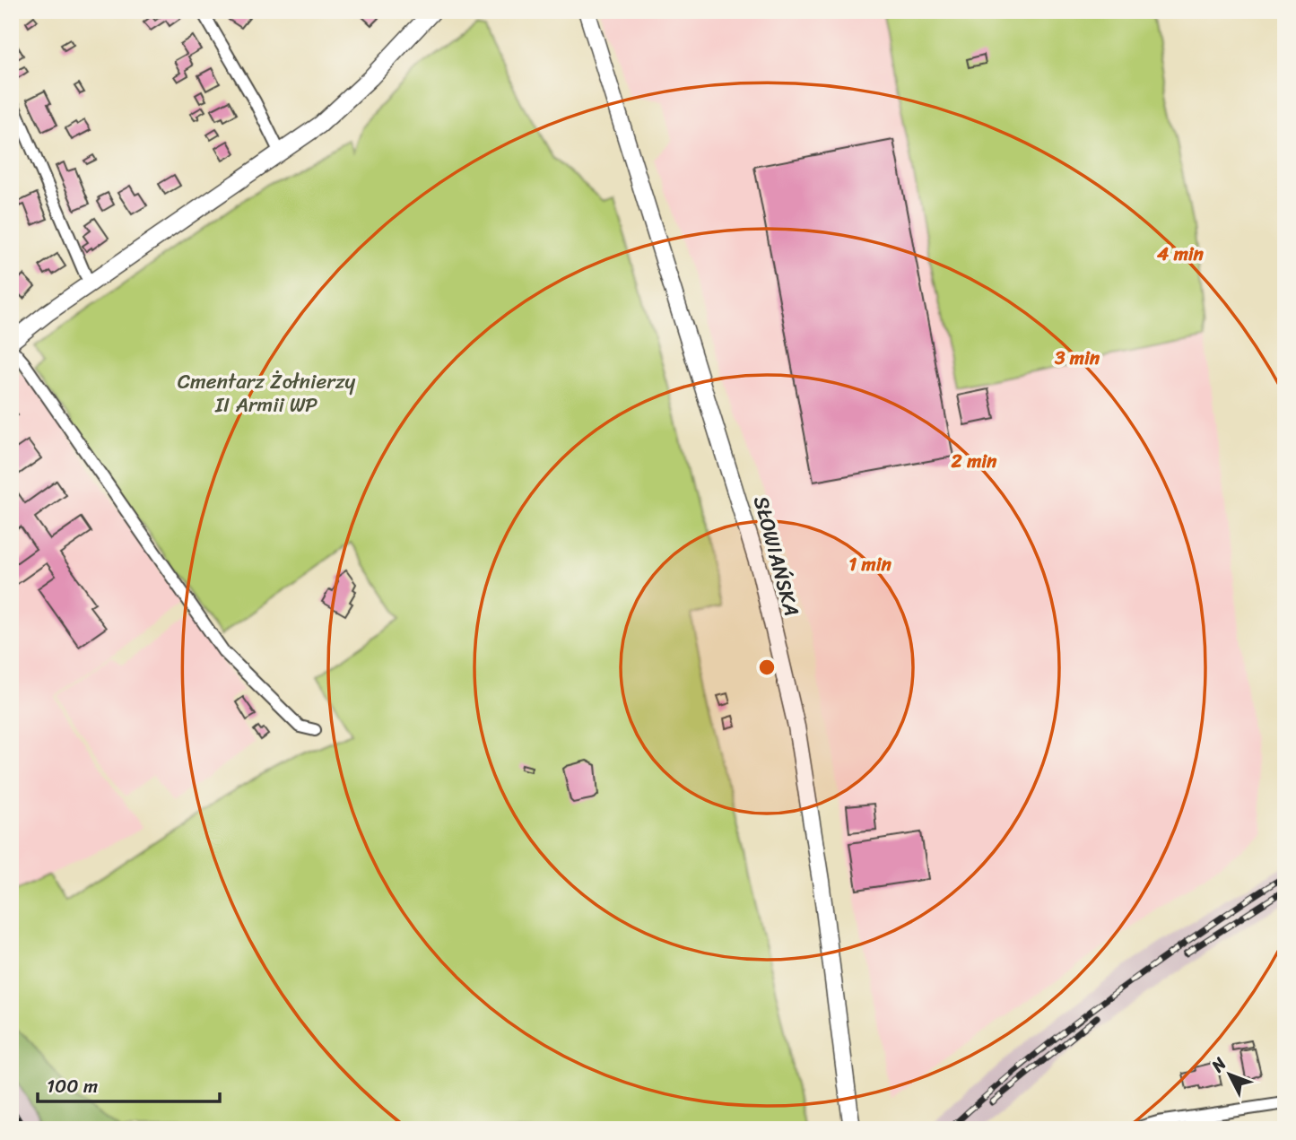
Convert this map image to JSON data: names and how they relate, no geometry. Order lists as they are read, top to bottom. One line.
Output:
{"streets":{"street":["SŁOWIAŃSKA"]},"parks":["Cmentarz Żołnierzy II Armii WP"],"scale_bar":"100 m","north":"top left","rings":["4 min","3 min","2 min","1 min"]}
